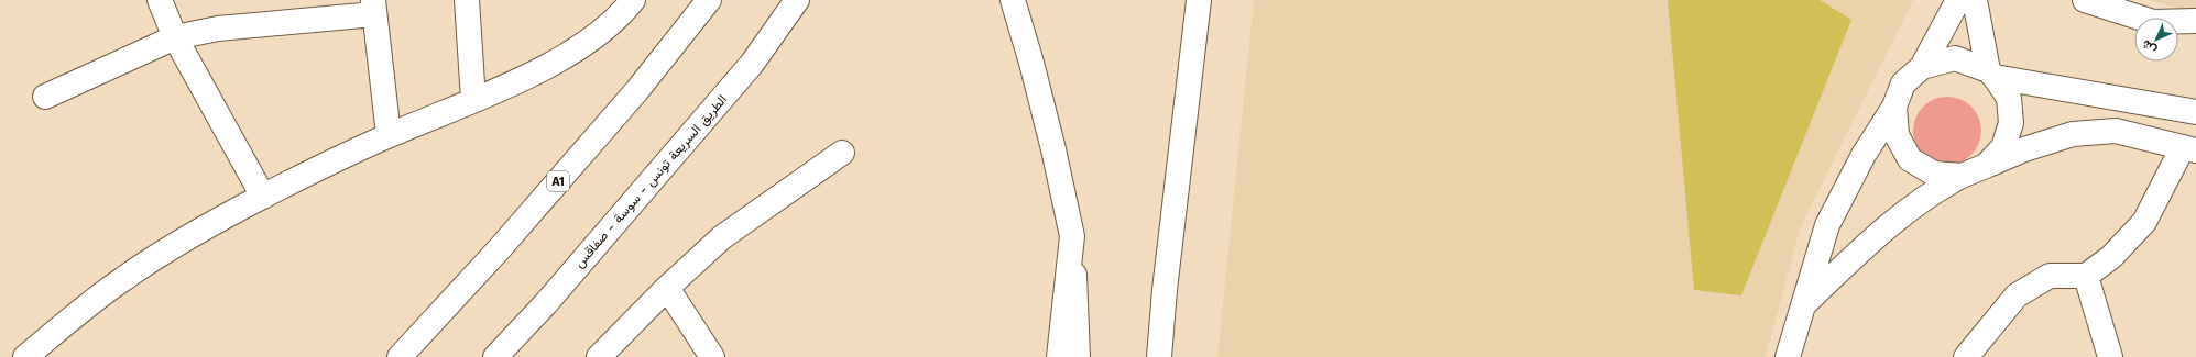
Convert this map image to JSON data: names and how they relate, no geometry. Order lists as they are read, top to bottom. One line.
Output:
{"streets":{"main road":["A1","الطريق السريعة تونس - سوسة - صفاقس"]},"north":"bottom left"}
